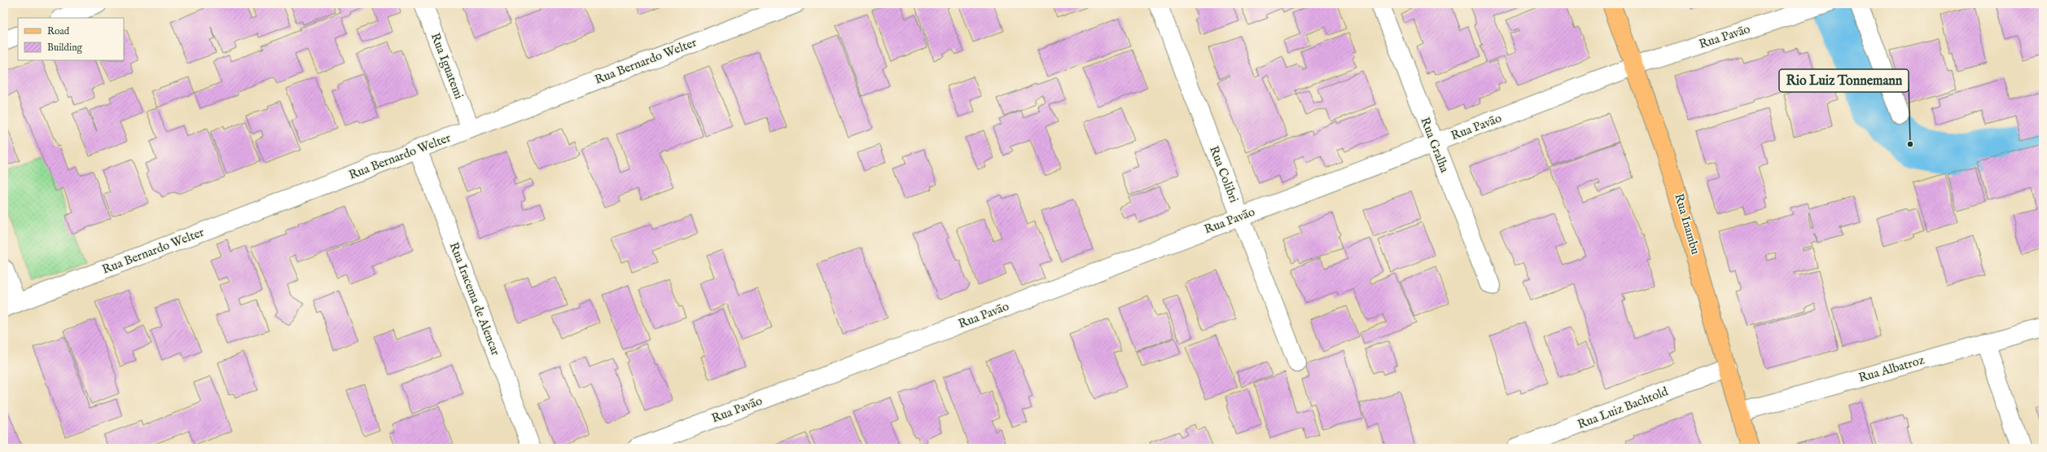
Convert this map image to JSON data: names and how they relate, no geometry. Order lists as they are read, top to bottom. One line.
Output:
{"streets":{"main road":["Rua Inambu"],"street":["Rua Pavão","Rua Bernardo Welter","Rua Iguatemi","Rua Gralha","Rua Colibri","Rua Iracema de Alencar","Rua Albatroz","Rua Luiz Bachtold"]},"crossings":[["Rua Pavão","Rua Gralha"],["Rua Pavão","Rua Colibri"],["Rua Pavão","Rua Inambu"],["Rua Bernardo Welter","Rua Iguatemi"],["Rua Bernardo Welter","Rua Iracema de Alencar"],["Rua Inambu","Rua Albatroz"],["Rua Inambu","Rua Luiz Bachtold"]],"places":["Rio Luiz Tonnemann"],"legend":["Road","Building"]}
